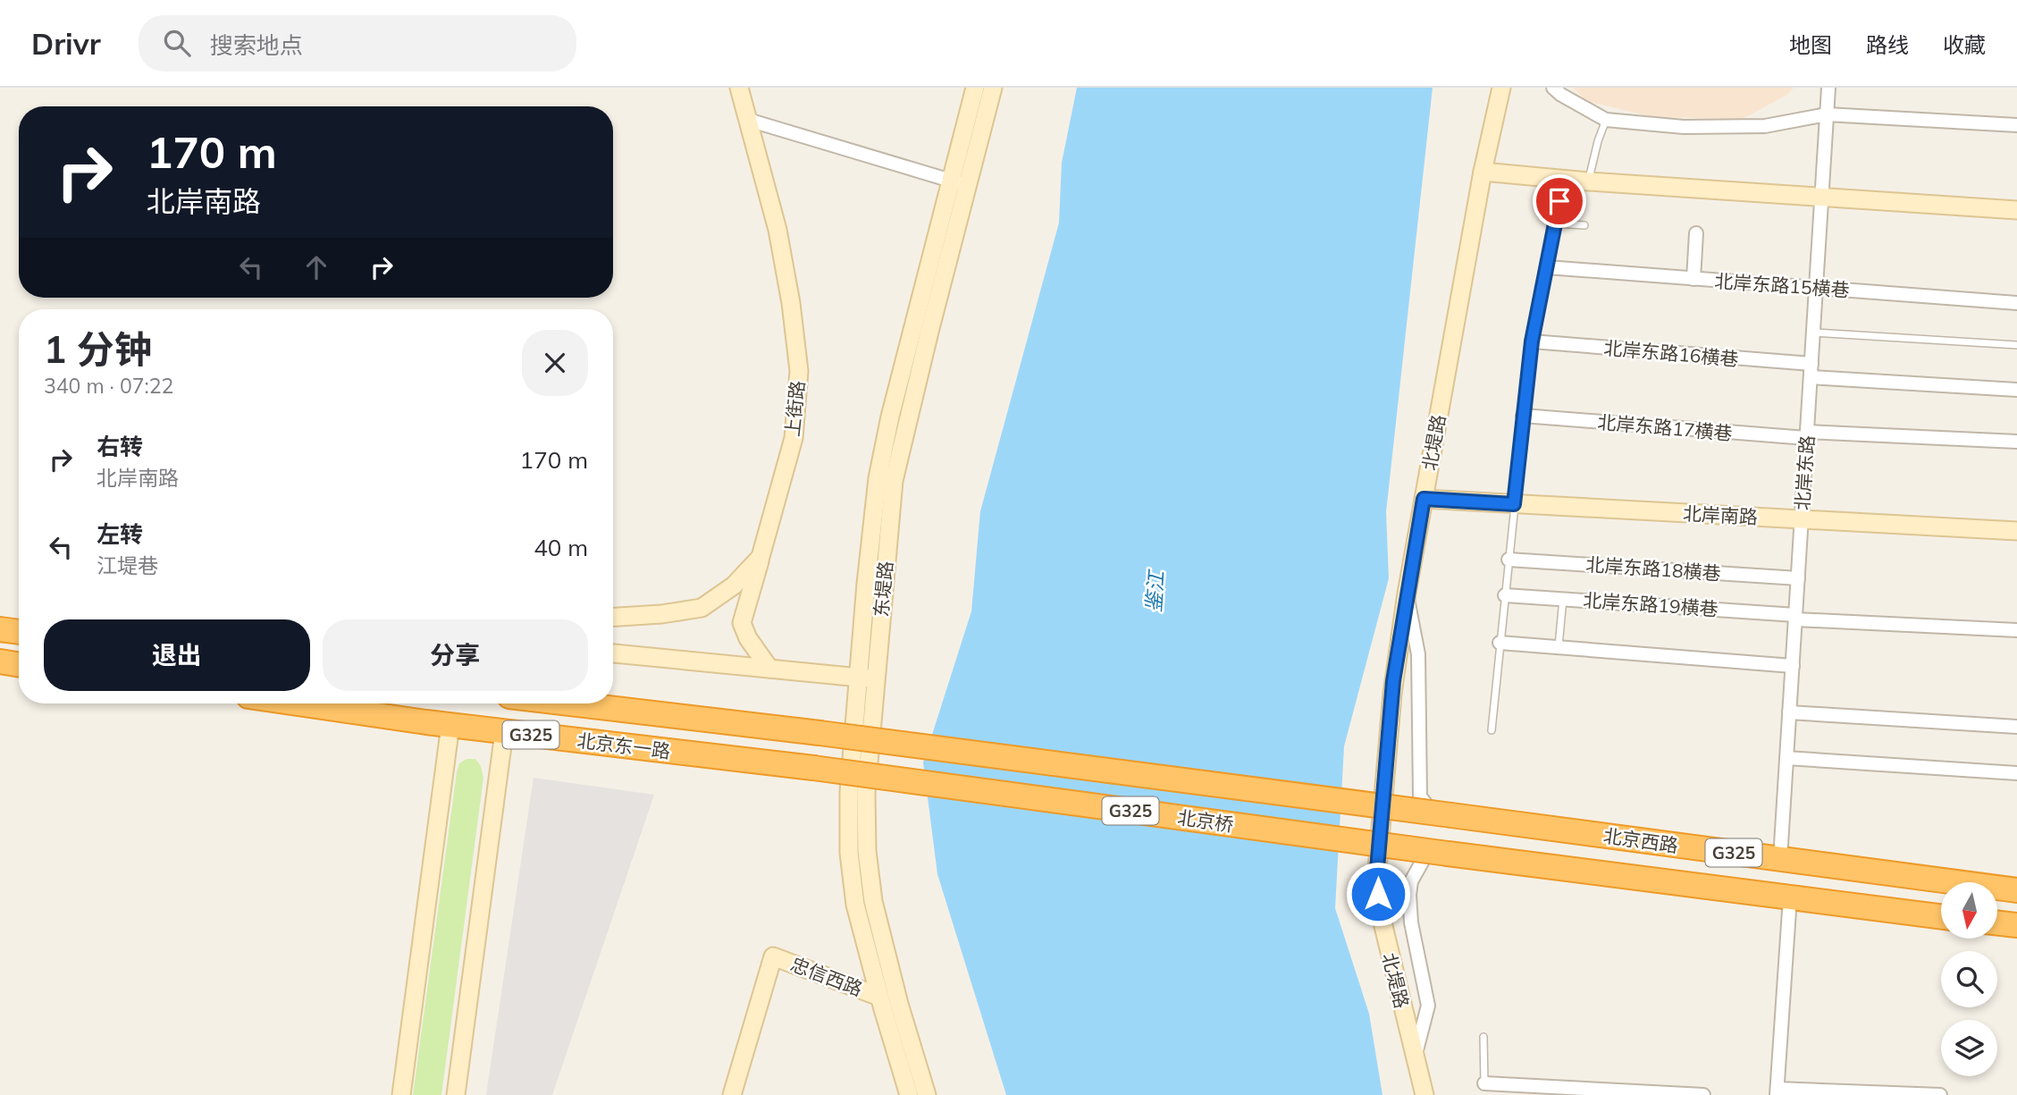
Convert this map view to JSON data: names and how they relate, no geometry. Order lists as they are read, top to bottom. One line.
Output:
{"streets":{"highway":["G325","北京东一路","北京桥","北京西路"],"main road":["上街路","北堤路","北岸南路","东堤路","忠信西路"],"street":["北岸东路15横巷","北岸东路16横巷","北岸东路17横巷","北岸东路","北岸东路18横巷","北岸东路19横巷"]},"crossings":[["北岸东路15横巷","北岸东路"],["北岸东路16横巷","北岸东路"],["北岸东路17横巷","北岸东路"],["北堤路","北岸南路"],["北岸东路","北岸南路"],["北岸东路","北岸东路18横巷"],["北岸东路","北岸东路19横巷"],["北岸东路","北京西路"],["东堤路","忠信西路"],["北京东一路","北京桥"],["北京桥","北京西路"]],"water":["鉴江"],"north":"bottom","page":{"header":"Drivr","search":"搜索地点","nav":["地图","路线","收藏"],"turn":["170 m","北岸南路"],"heading":["1 分钟","340 m · 07:22"],"list":[{"name":"右转","note":"北岸南路","value":"170 m"},{"name":"左转","note":"江堤巷","value":"40 m"}],"buttons":["退出","分享"]}}
